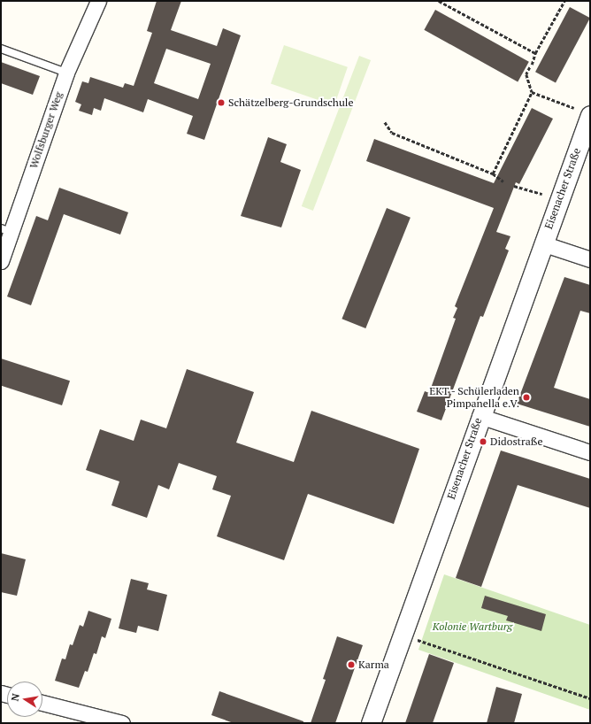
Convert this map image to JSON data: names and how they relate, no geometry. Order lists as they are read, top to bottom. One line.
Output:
{"streets":{"street":["Wolfsburger Weg","Eisenacher Straße"]},"parks":["Kolonie Wartburg"],"places":["Schätzelberg-Grundschule","EKT - Schülerladen Pimpanella e.V.","Didostraße","Karma"],"north":"left"}
